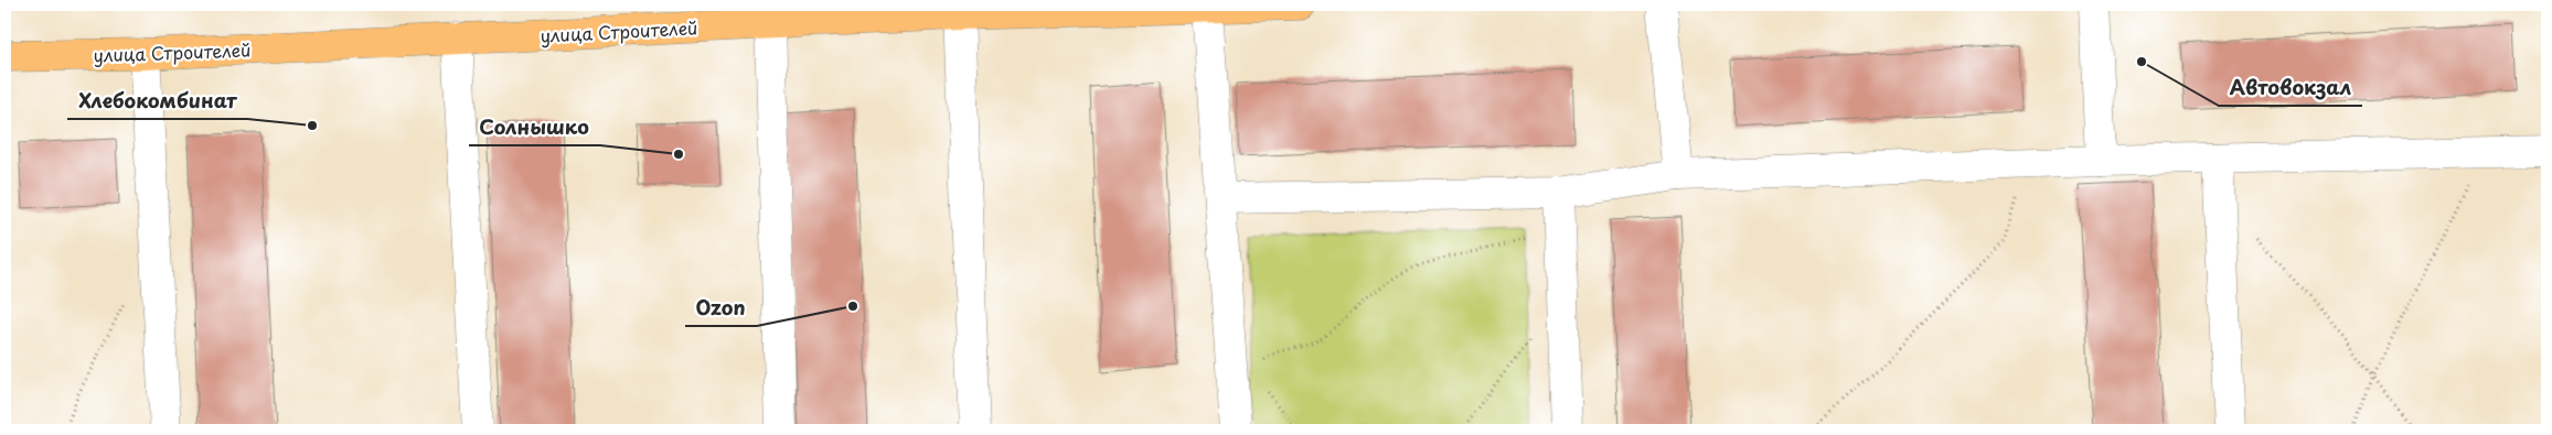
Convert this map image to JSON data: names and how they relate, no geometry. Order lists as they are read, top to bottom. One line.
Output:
{"streets":{"main road":["улица Строителей"]},"places":["Автовокзал","Хлебокомбинат","Солнышко","Ozon"]}
